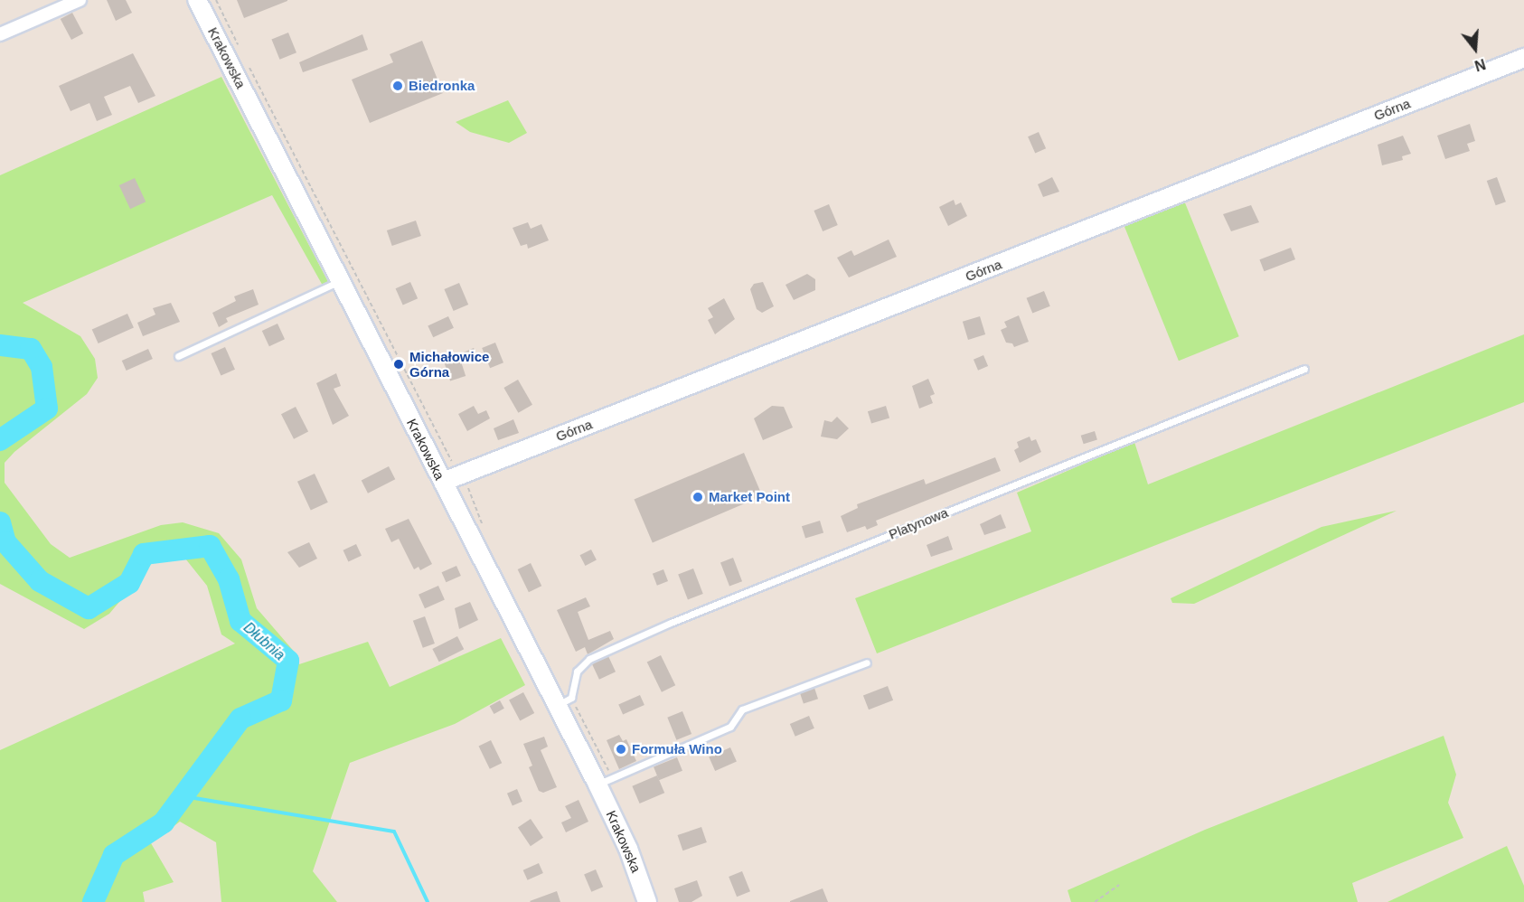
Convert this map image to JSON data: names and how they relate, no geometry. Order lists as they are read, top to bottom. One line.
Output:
{"streets":{"street":["Krakowska","Górna"],"lane":["Platynowa"]},"crossings":[["Krakowska","Górna"],["Krakowska","Platynowa"]],"water":["Dłubnia"],"places":["Biedronka","Michałowice Górna","Market Point","Formuła Wino"],"north":"bottom"}
